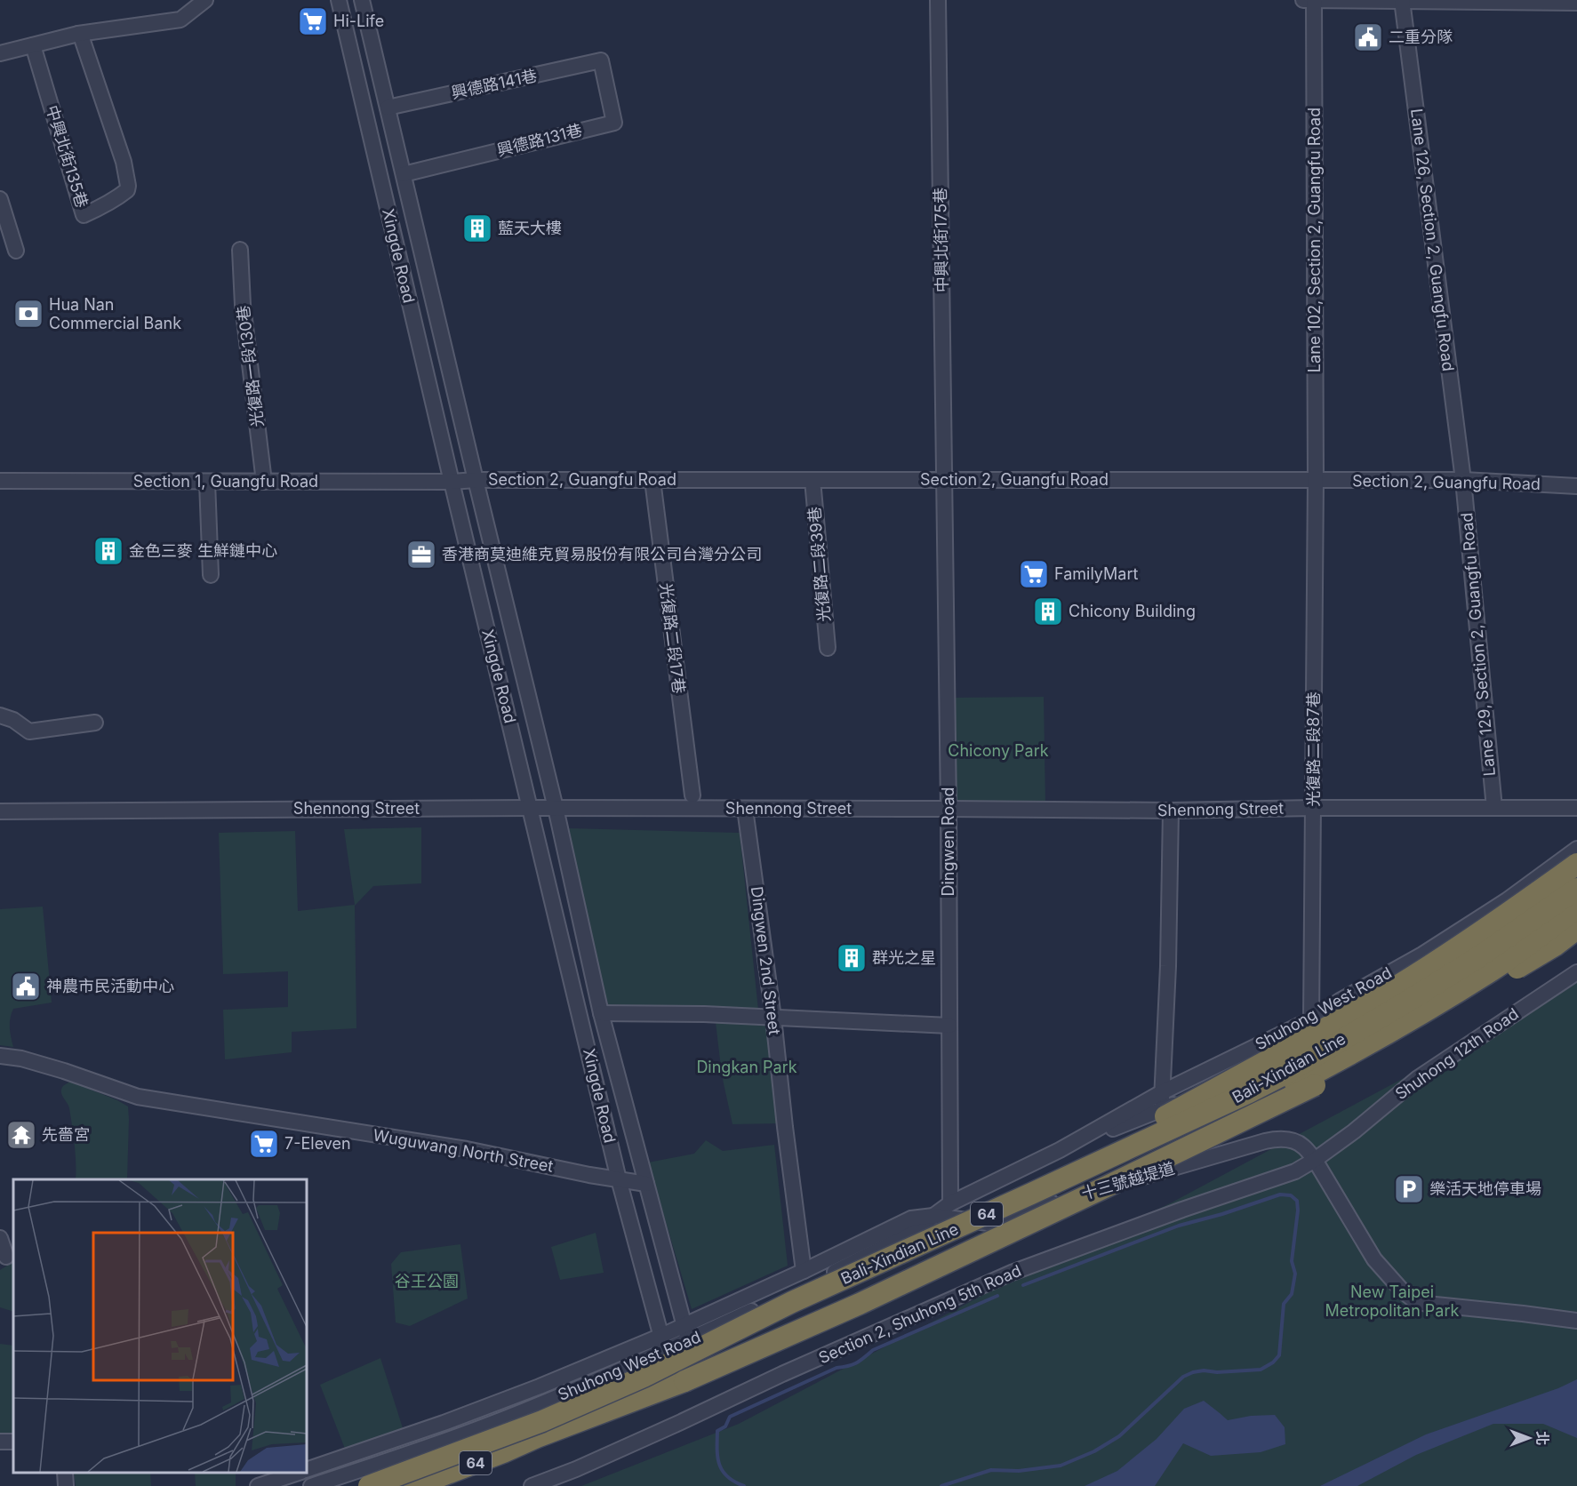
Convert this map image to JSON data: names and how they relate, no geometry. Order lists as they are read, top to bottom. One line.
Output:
{"streets":{"highway":["Bali-Xindian Line","64"],"street":["興德路141巷","興德路131巷","中興北街135巷","中興北街175巷","Lane 102, Section 2, Guangfu Road","Lane 126, Section 2, Guangfu Road","Xingde Road","光復路一段130巷","Section 2, Guangfu Road","Section 1, Guangfu Road","光復路二段39巷","光復路二段17巷","Lane 129, Section 2, Guangfu Road","光復路二段87巷","Shennong Street","Dingwen Road","Dingwen 2nd Street","Shuhong West Road","Shuhong 12th Road","Wuguwang North Street","十三號越堤道","Section 2, Shuhong 5th Road"]},"crossings":[["興德路141巷","興德路131巷"],["興德路141巷","Xingde Road"],["興德路131巷","Xingde Road"],["中興北街175巷","Section 2, Guangfu Road"],["中興北街175巷","Dingwen Road"],["Lane 102, Section 2, Guangfu Road","Section 2, Guangfu Road"],["Lane 102, Section 2, Guangfu Road","光復路二段87巷"],["Lane 126, Section 2, Guangfu Road","Section 2, Guangfu Road"],["Lane 126, Section 2, Guangfu Road","Lane 129, Section 2, Guangfu Road"],["Xingde Road","Section 2, Guangfu Road"],["Xingde Road","Section 1, Guangfu Road"],["Xingde Road","Shennong Street"],["Xingde Road","Shuhong West Road"],["Xingde Road","Wuguwang North Street"],["光復路一段130巷","Section 1, Guangfu Road"],["Section 2, Guangfu Road","Section 1, Guangfu Road"],["Section 2, Guangfu Road","光復路二段39巷"],["Section 2, Guangfu Road","光復路二段17巷"],["Section 2, Guangfu Road","Lane 129, Section 2, Guangfu Road"],["Section 2, Guangfu Road","光復路二段87巷"],["Section 2, Guangfu Road","Dingwen Road"],["Lane 129, Section 2, Guangfu Road","Shennong Street"],["光復路二段87巷","Shennong Street"],["光復路二段87巷","Shuhong West Road"],["Shennong Street","Dingwen Road"],["Shennong Street","Dingwen 2nd Street"],["Dingwen Road","Shuhong West Road"],["Dingwen 2nd Street","Shuhong West Road"],["Shuhong West Road","十三號越堤道"],["Shuhong 12th Road","十三號越堤道"],["Shuhong 12th Road","Section 2, Shuhong 5th Road"],["十三號越堤道","Section 2, Shuhong 5th Road"]],"parks":["Chicony Park","Dingkan Park","谷王公園","New Taipei Metropolitan Park"],"places":{"supermarket":["Hi-Life","FamilyMart","7-Eleven"],"public building":["二重分隊","神農市民活動中心"],"building":["藍天大樓","金色三麥 生鮮鏈中心","Chicony Building","群光之星"],"bank":["Hua Nan Commercial Bank"],"office":["香港商莫迪維克貿易股份有限公司台灣分公司"],"temple":["先嗇宮"],"parking":["樂活天地停車場"]},"north":"right"}
